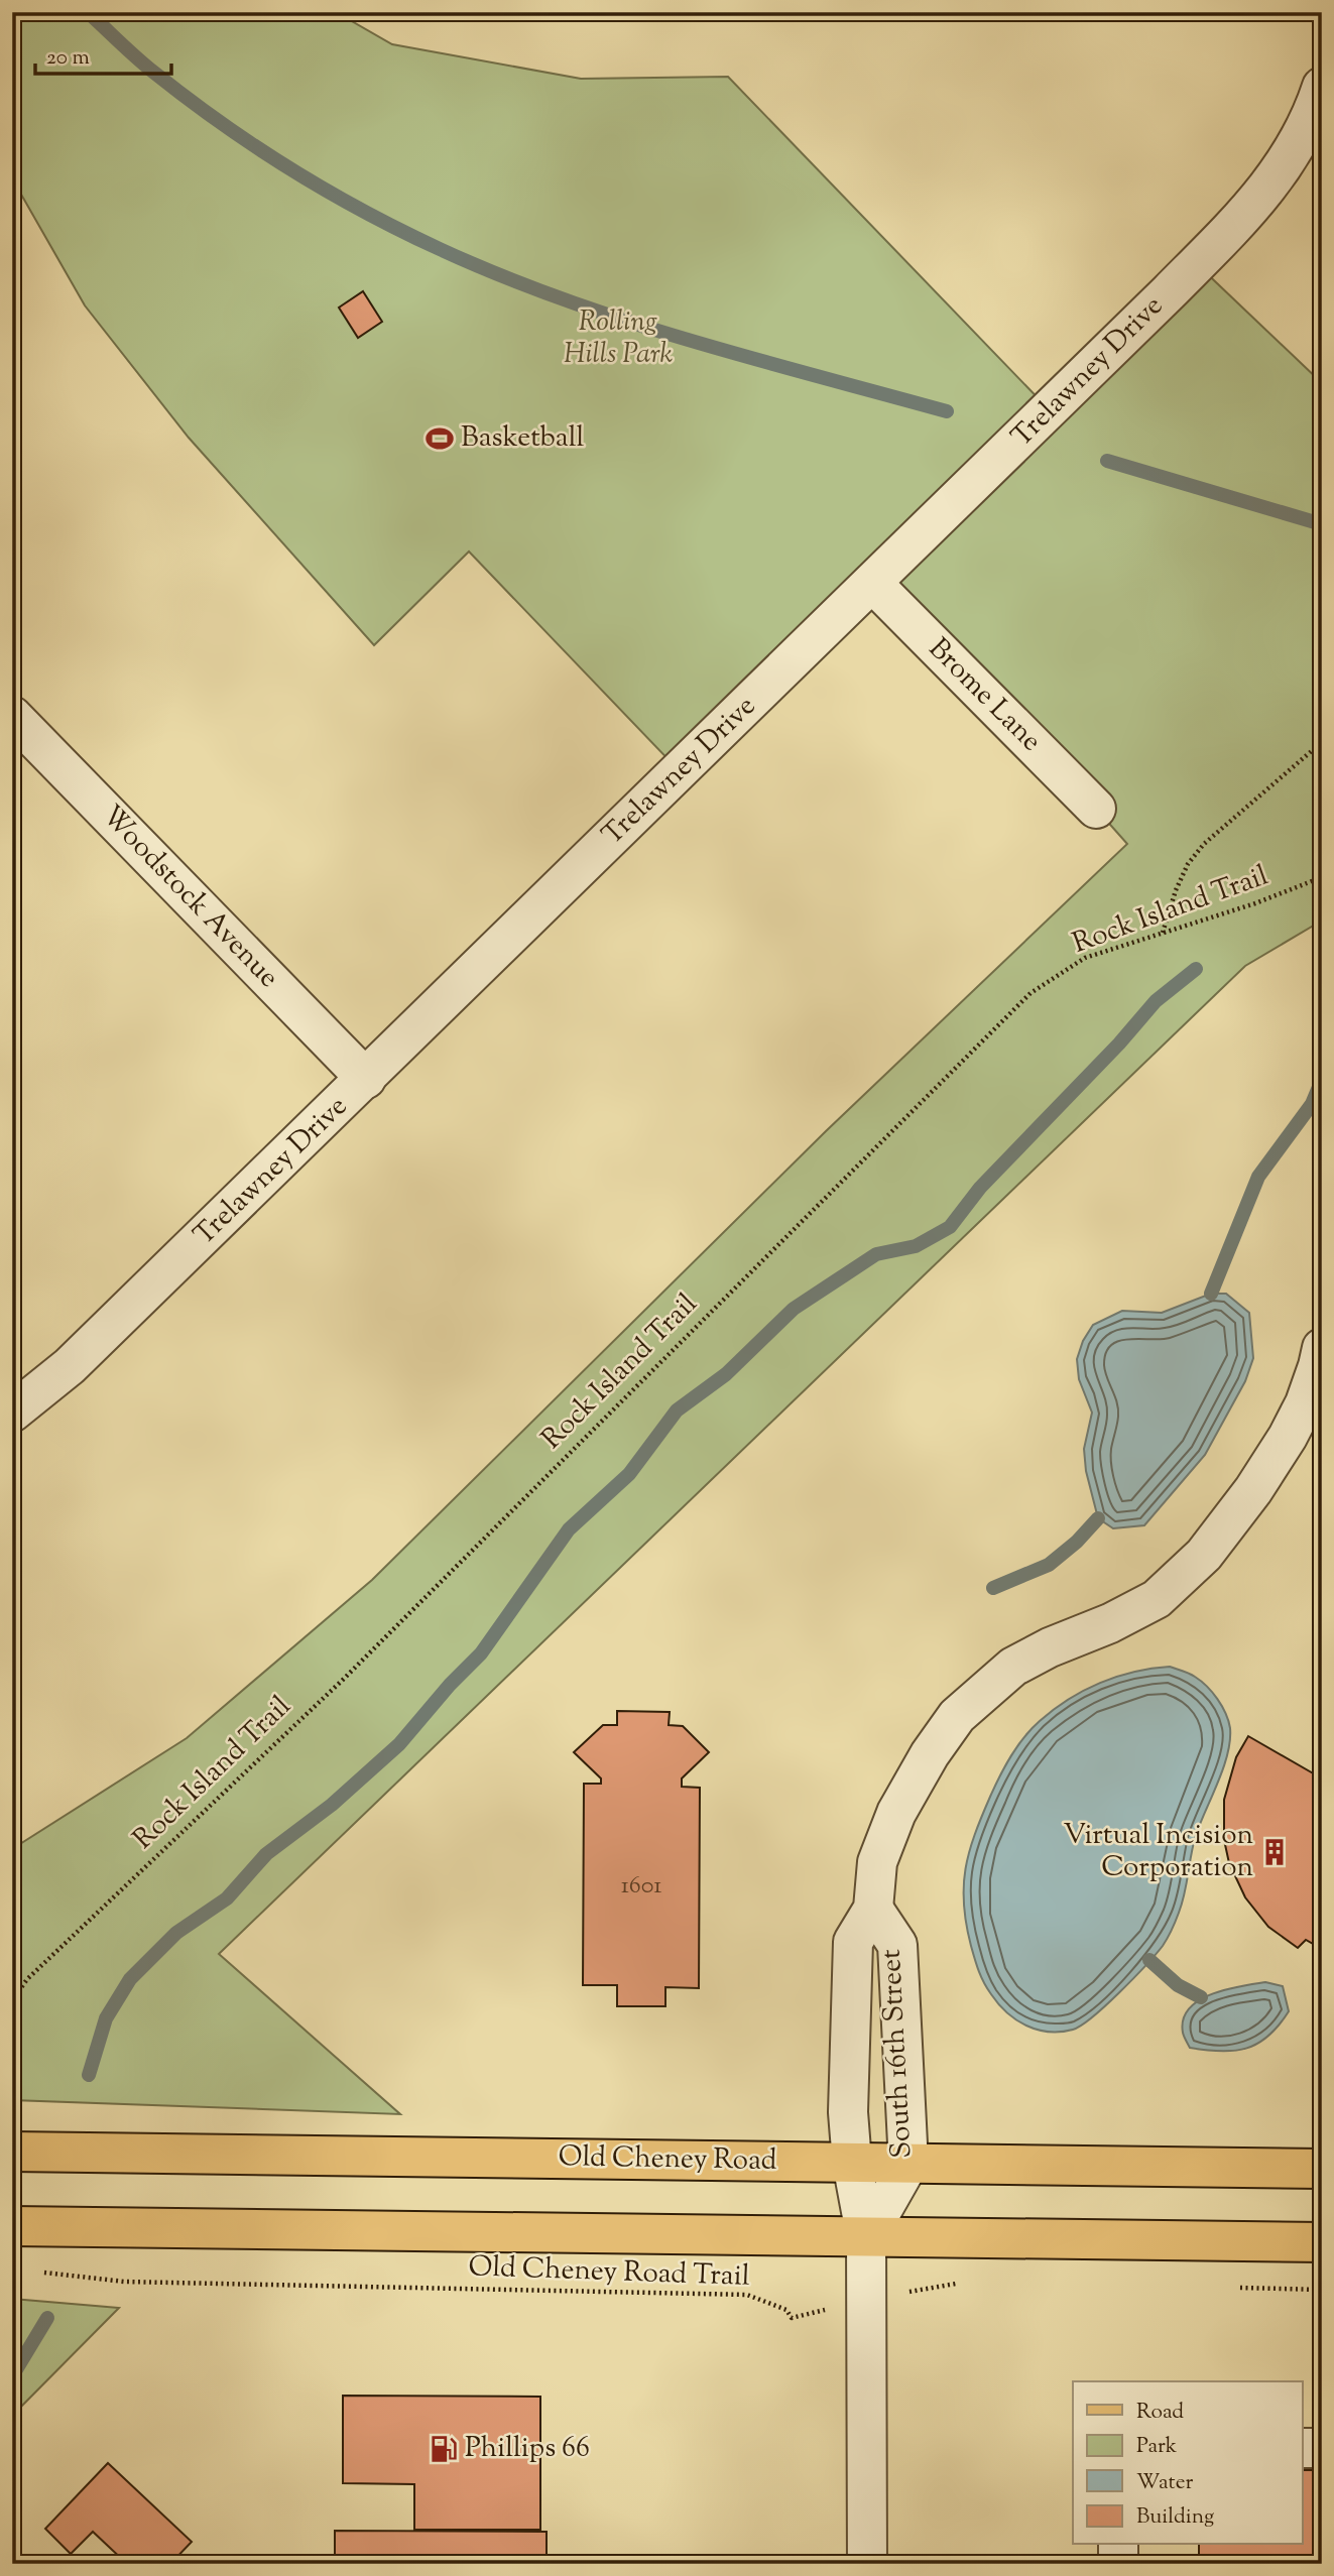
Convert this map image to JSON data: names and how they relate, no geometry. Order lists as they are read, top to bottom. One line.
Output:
{"streets":{"main road":["Old Cheney Road"],"street":["Trelawney Drive","Brome Lane","Woodstock Avenue","South 16th Street"],"path":["Rock Island Trail","Old Cheney Road Trail"]},"crossings":[["Trelawney Drive","Brome Lane"],["Trelawney Drive","Woodstock Avenue"],["South 16th Street","Old Cheney Road"],["South 16th Street","Old Cheney Road Trail"]],"parks":["Rolling Hills Park"],"places":{"sports":["Basketball"],"building":["Virtual Incision Corporation"],"fuel station":["Phillips 66"]},"house_numbers":["1601"],"legend":["Road","Park","Water","Building"],"scale_bar":"20 m"}
